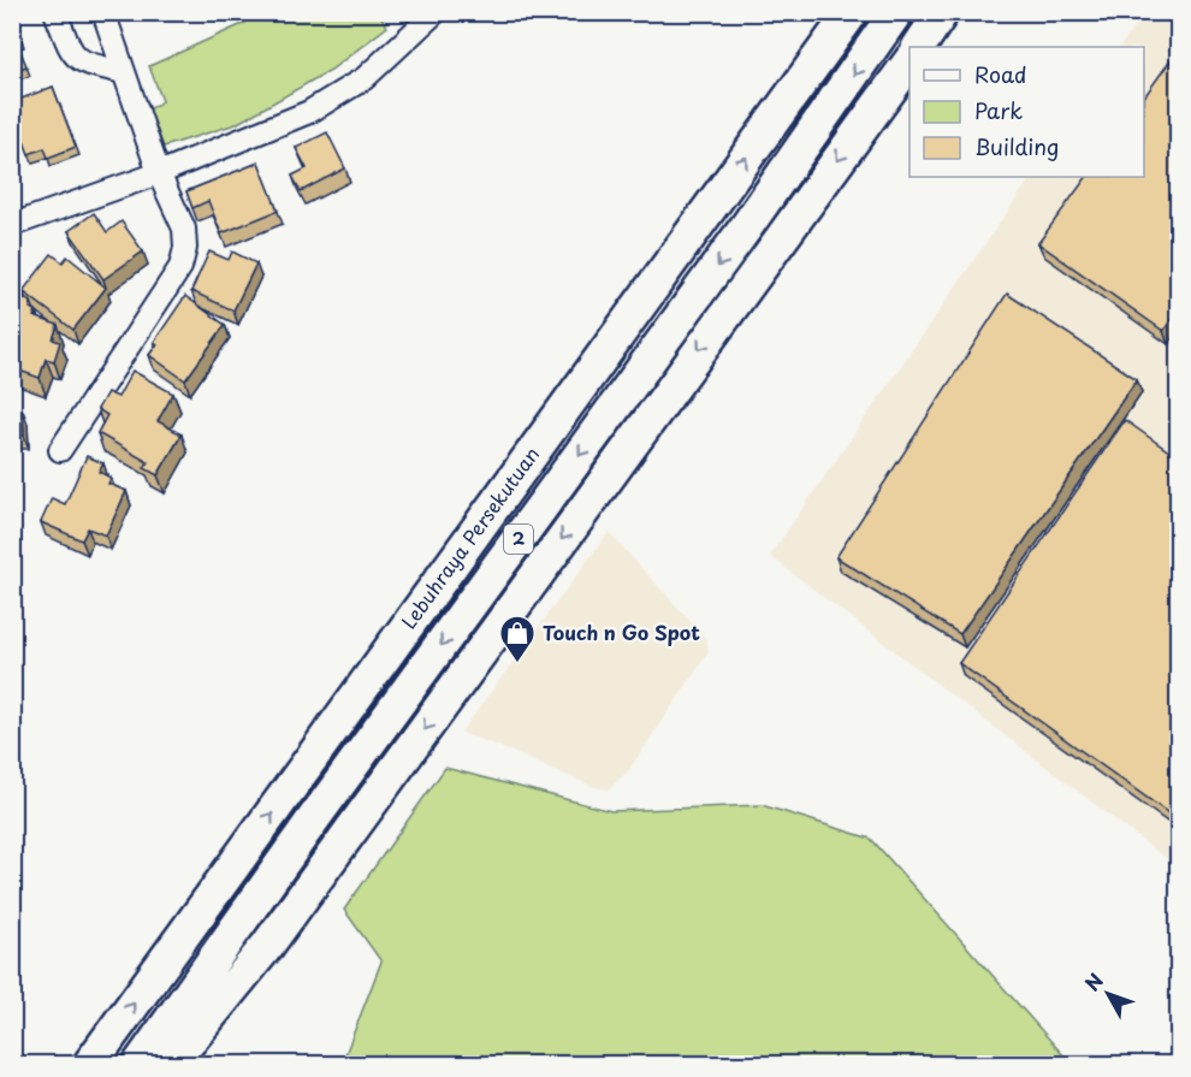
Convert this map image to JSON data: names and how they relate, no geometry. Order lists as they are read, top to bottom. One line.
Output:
{"streets":{"highway":["Lebuhraya Persekutuan","2"]},"places":{"shop":["Touch n Go Spot"]},"legend":["Road","Park","Building"],"north":"top left"}
